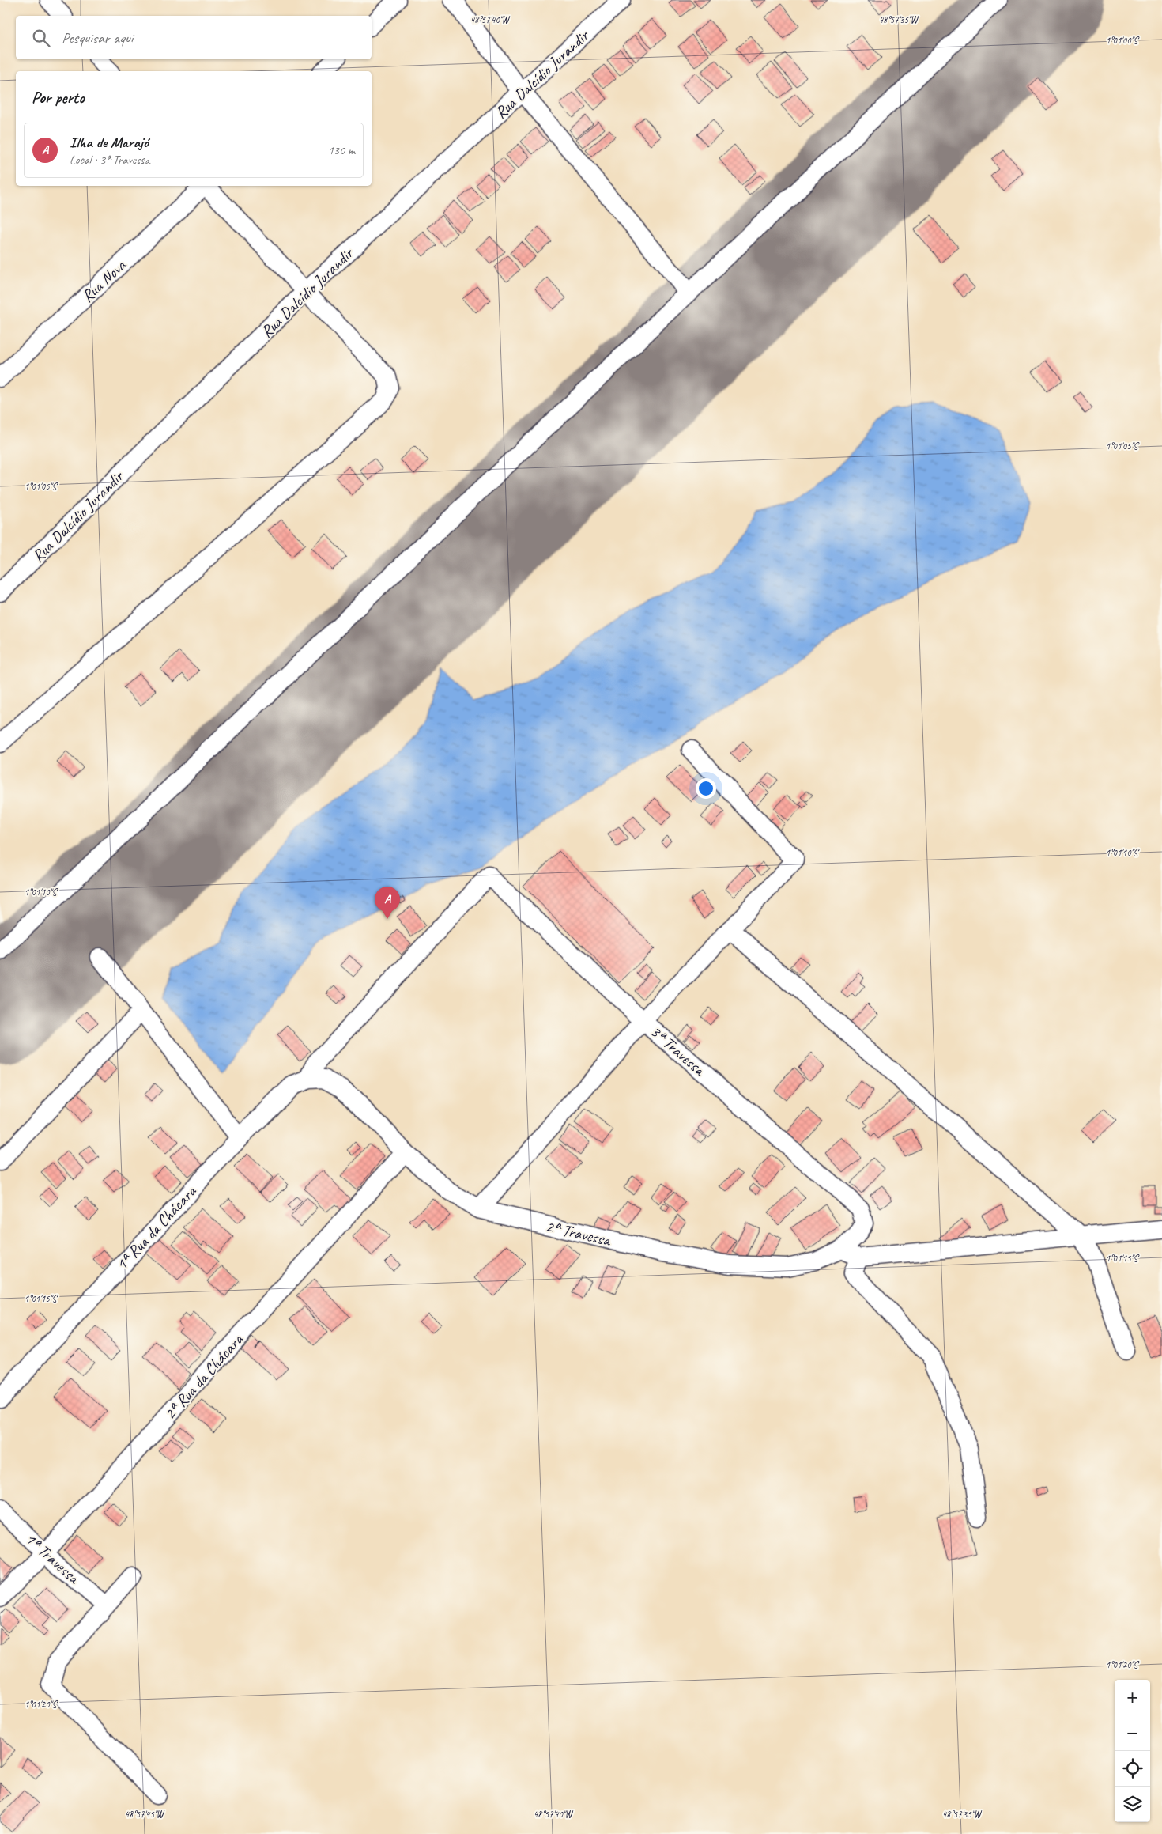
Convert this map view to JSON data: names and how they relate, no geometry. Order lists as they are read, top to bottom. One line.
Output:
{"streets":{"street":["Rua Dalcídio Jurandir","Rua Nova","3ª Travessa","1ª Rua da Chácara","2ª Travessa","2ª Rua da Chácara","1ª Travessa"]},"crossings":[["3ª Travessa","1ª Rua da Chácara"],["3ª Travessa","2ª Travessa"],["1ª Rua da Chácara","2ª Travessa"],["2ª Travessa","2ª Rua da Chácara"],["2ª Rua da Chácara","1ª Travessa"]],"page":{"search":"Pesquisar aqui","heading":"Por perto","list":[{"mark":"A","name":"Ilha de Marajó","note":"Local · 3ª Travessa","value":"130 m"}],"pins":"A","map_buttons":["+","−"]},"coordinates":["48°57'40\"W","48°57'35\"W","1°01'00\"S","1°01'05\"S","1°01'10\"S","1°01'15\"S","1°01'20\"S","48°57'45\"W"]}
